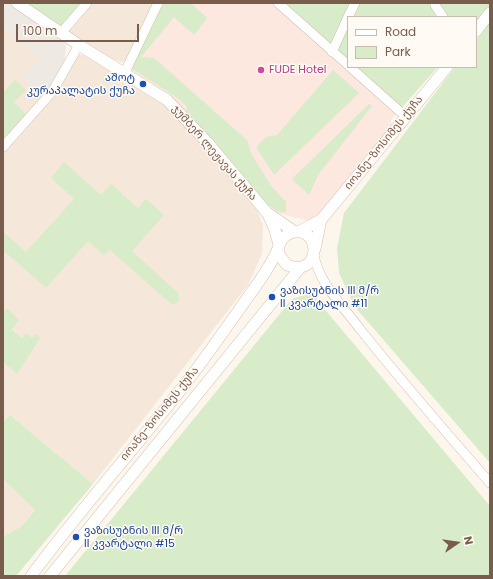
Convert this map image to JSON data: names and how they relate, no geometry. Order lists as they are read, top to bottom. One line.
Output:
{"streets":{"street":["იოანე-ზოსიმეს ქუჩა","ჯუმბერ ლეჟავას ქუჩა"]},"crossings":[["იოანე-ზოსიმეს ქუჩა","ჯუმბერ ლეჟავას ქუჩა"]],"places":["FUDE Hotel","აშოტ კურაპალატის ქუჩა","ვაზისუბნის III მ/რ II კვარტალი #11","ვაზისუბნის III მ/რ II კვარტალი #15"],"legend":["Road","Park"],"scale_bar":"100 m","north":"right"}
